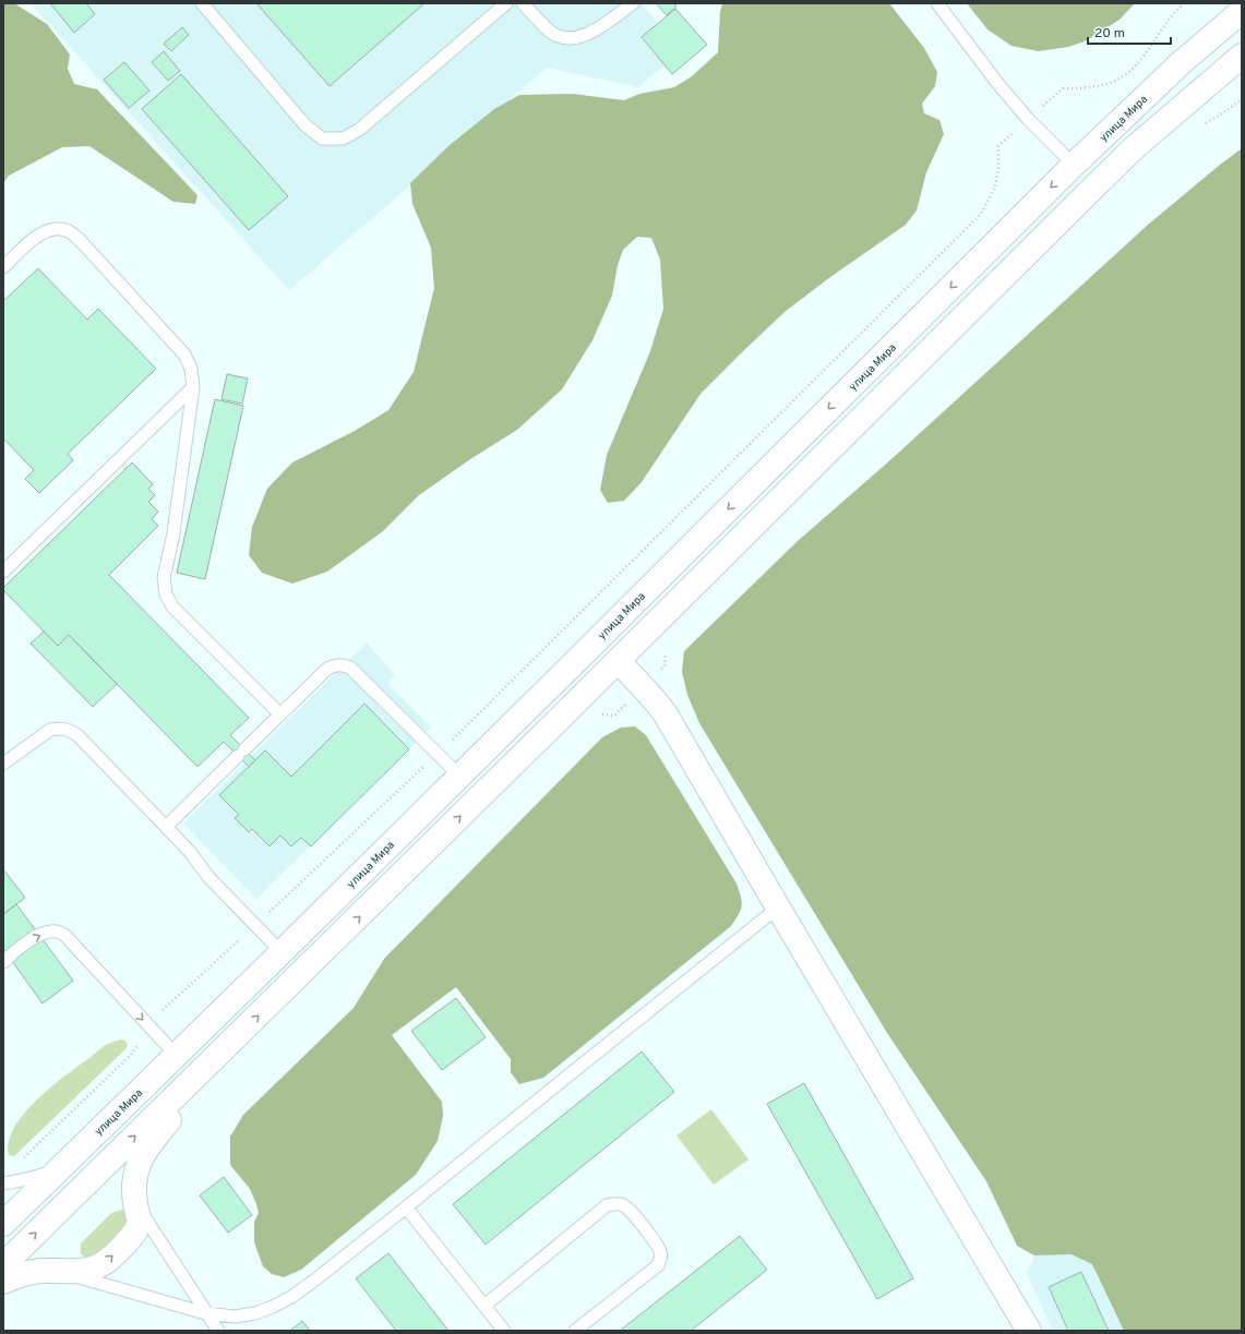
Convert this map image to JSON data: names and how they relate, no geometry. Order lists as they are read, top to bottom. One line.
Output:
{"streets":{"main road":["улица Мира"]},"scale_bar":"20 m"}
